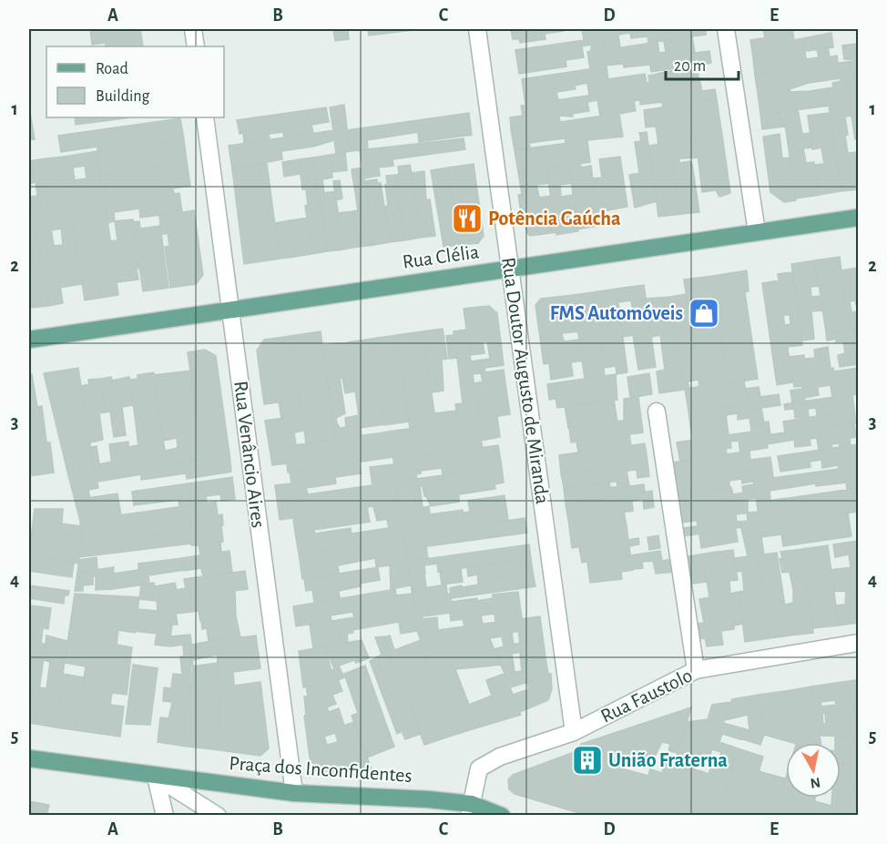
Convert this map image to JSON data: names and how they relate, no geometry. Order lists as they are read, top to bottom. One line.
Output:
{"streets":{"main road":["Rua Clélia","Praça dos Inconfidentes"],"street":["Rua Doutor Augusto de Miranda","Rua Venâncio Aires","Rua Faustolo"]},"crossings":[["Rua Clélia","Rua Doutor Augusto de Miranda"],["Rua Clélia","Rua Venâncio Aires"],["Rua Doutor Augusto de Miranda","Rua Faustolo"],["Rua Venâncio Aires","Praça dos Inconfidentes"],["Rua Faustolo","Praça dos Inconfidentes"]],"places":{"restaurant":["Potência Gaúcha"],"shop":["FMS Automóveis"],"building":["União Fraterna"]},"legend":["Road","Building"],"scale_bar":"20 m","north":"bottom","grid":{"columns":["A","B","C","D","E"],"rows":["1","2","3","4","5"]}}
